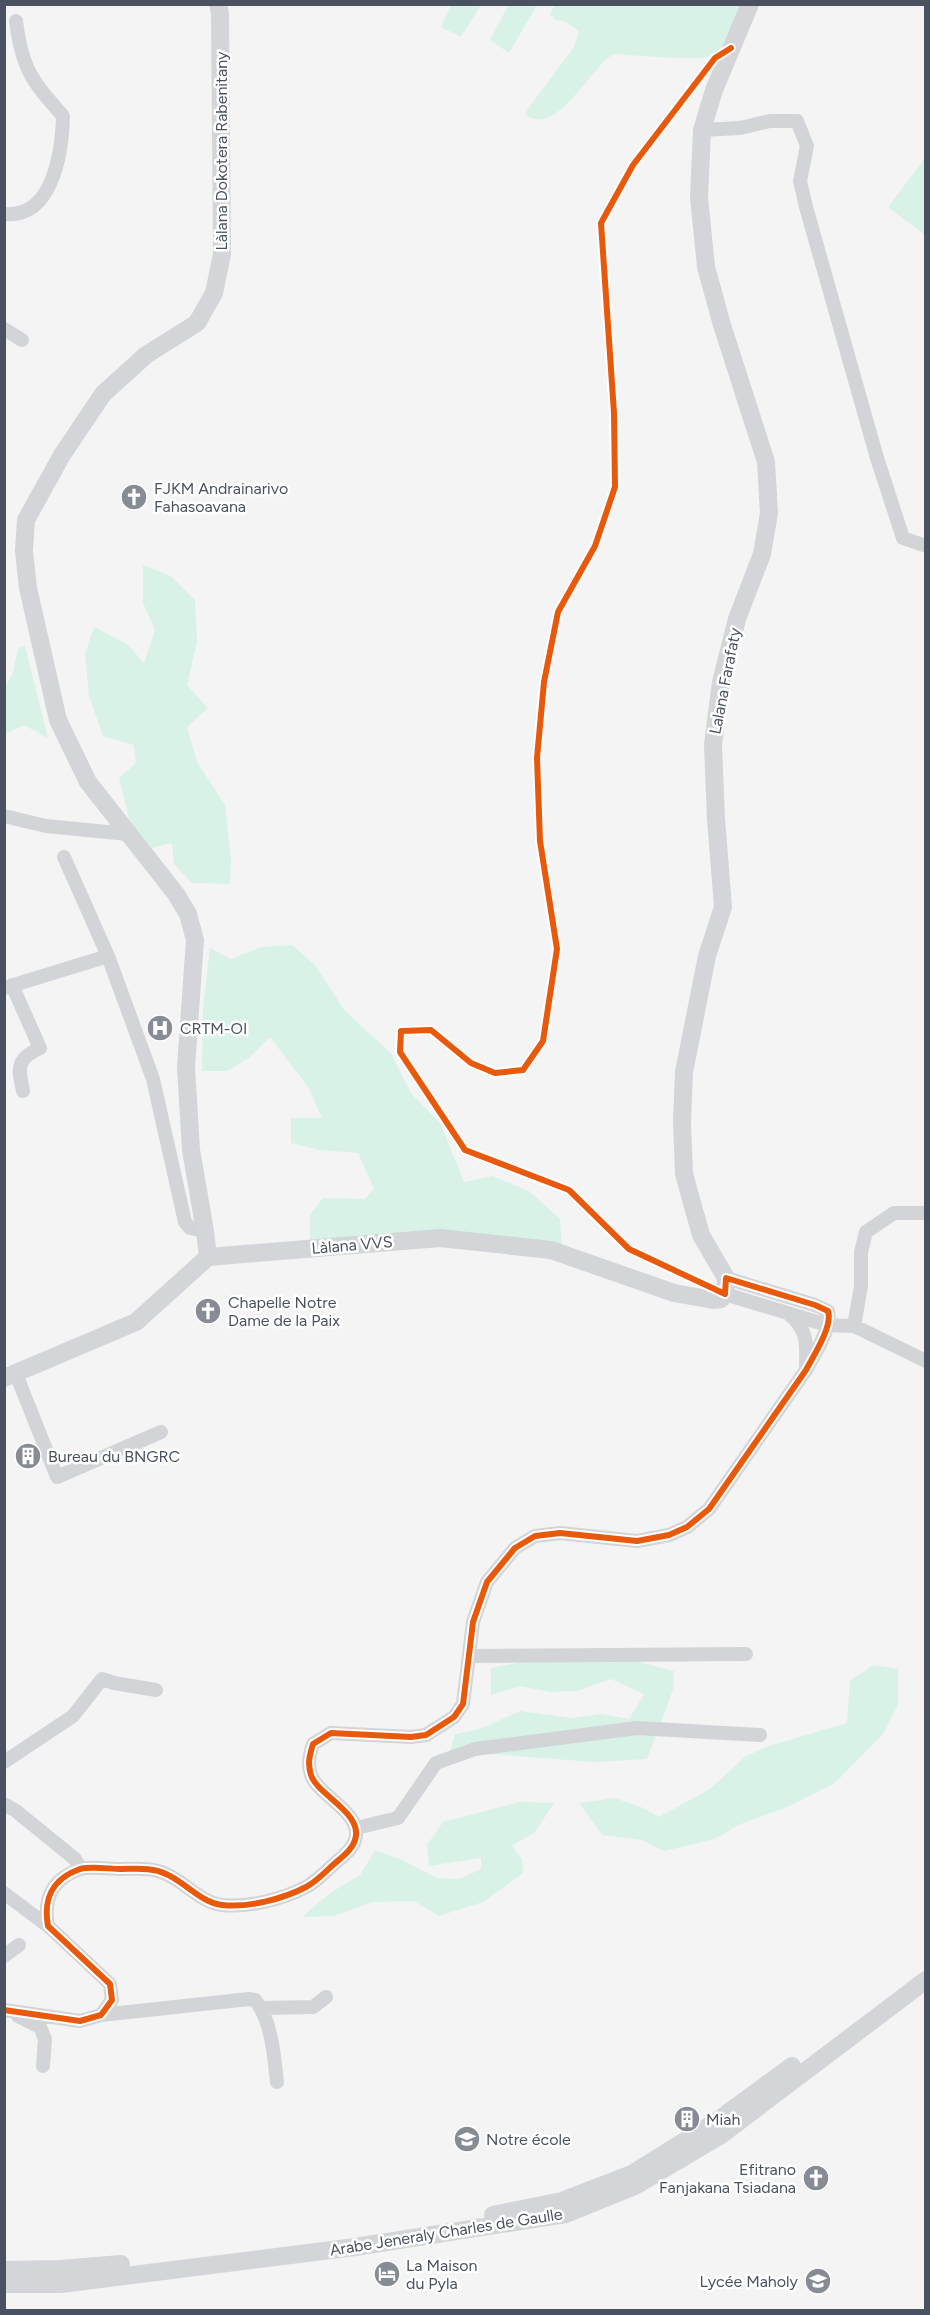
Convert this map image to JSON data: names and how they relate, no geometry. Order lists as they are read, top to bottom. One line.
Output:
{"streets":{"street":["Làlana Dokotera Rabenitany","Lalana Farafaty","Làlana VVS","Arabe Jeneraly Charles de Gaulle"]},"crossings":[["Làlana Dokotera Rabenitany","Làlana VVS"],["Lalana Farafaty","Làlana VVS"]],"places":{"church":["FJKM Andrainarivo Fahasoavana","Chapelle Notre Dame de la Paix","Efitrano Fanjakana Tsiadana"],"hospital":["CRTM-OI"],"building":["Bureau du BNGRC","Miah"],"school or university":["Notre école","Lycée Maholy"],"hotel":["La Maison du Pyla"]}}
